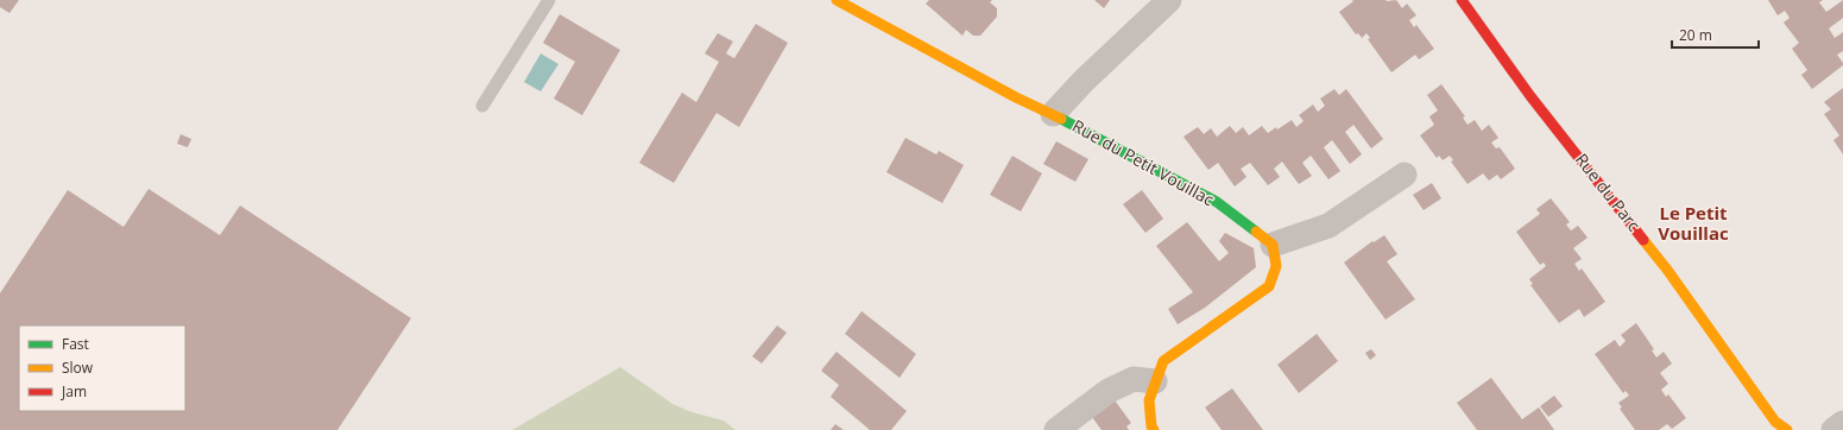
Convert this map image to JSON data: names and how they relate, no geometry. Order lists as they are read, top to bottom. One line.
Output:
{"streets":{"street":["Rue du Petit Vouillac","Rue du Parc"]},"districts":["Le Petit Vouillac"],"legend":["Fast","Slow","Jam"],"scale_bar":"20 m"}
